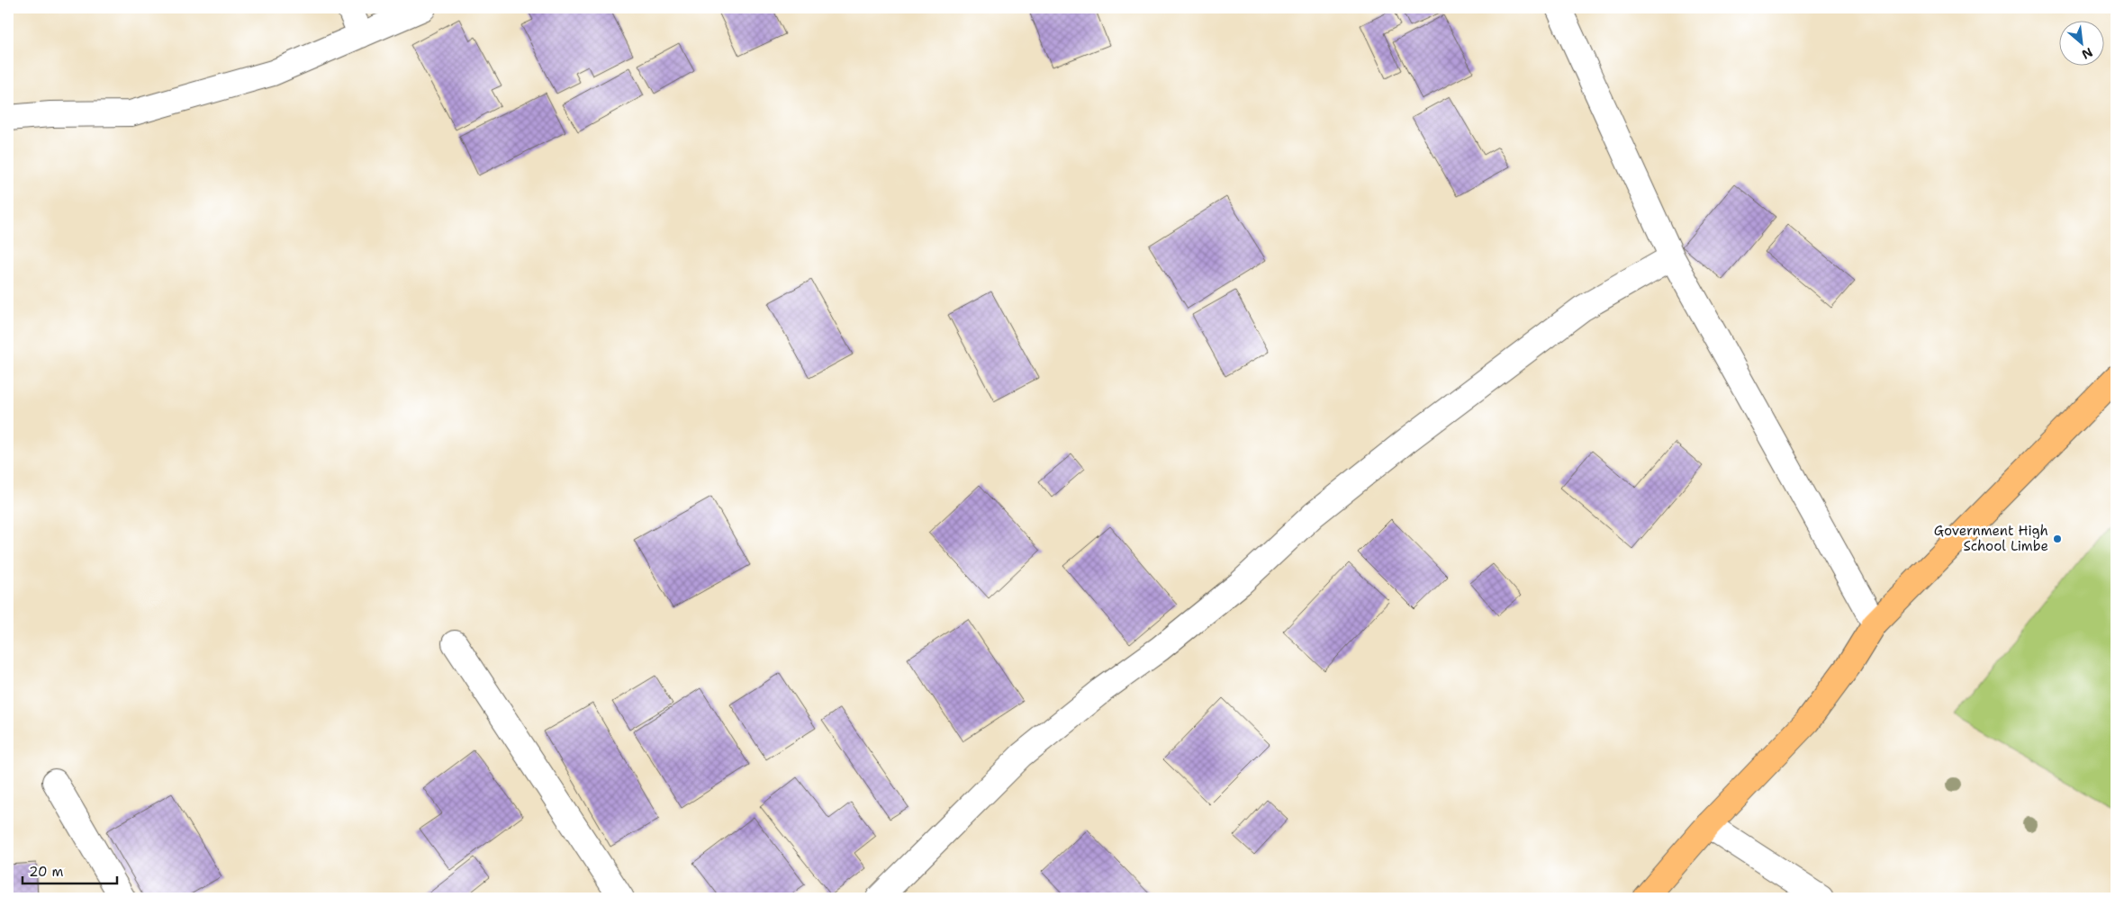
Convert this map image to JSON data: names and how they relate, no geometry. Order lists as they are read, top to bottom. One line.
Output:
{"places":["Government High School Limbe"],"scale_bar":"20 m","north":"bottom right"}
